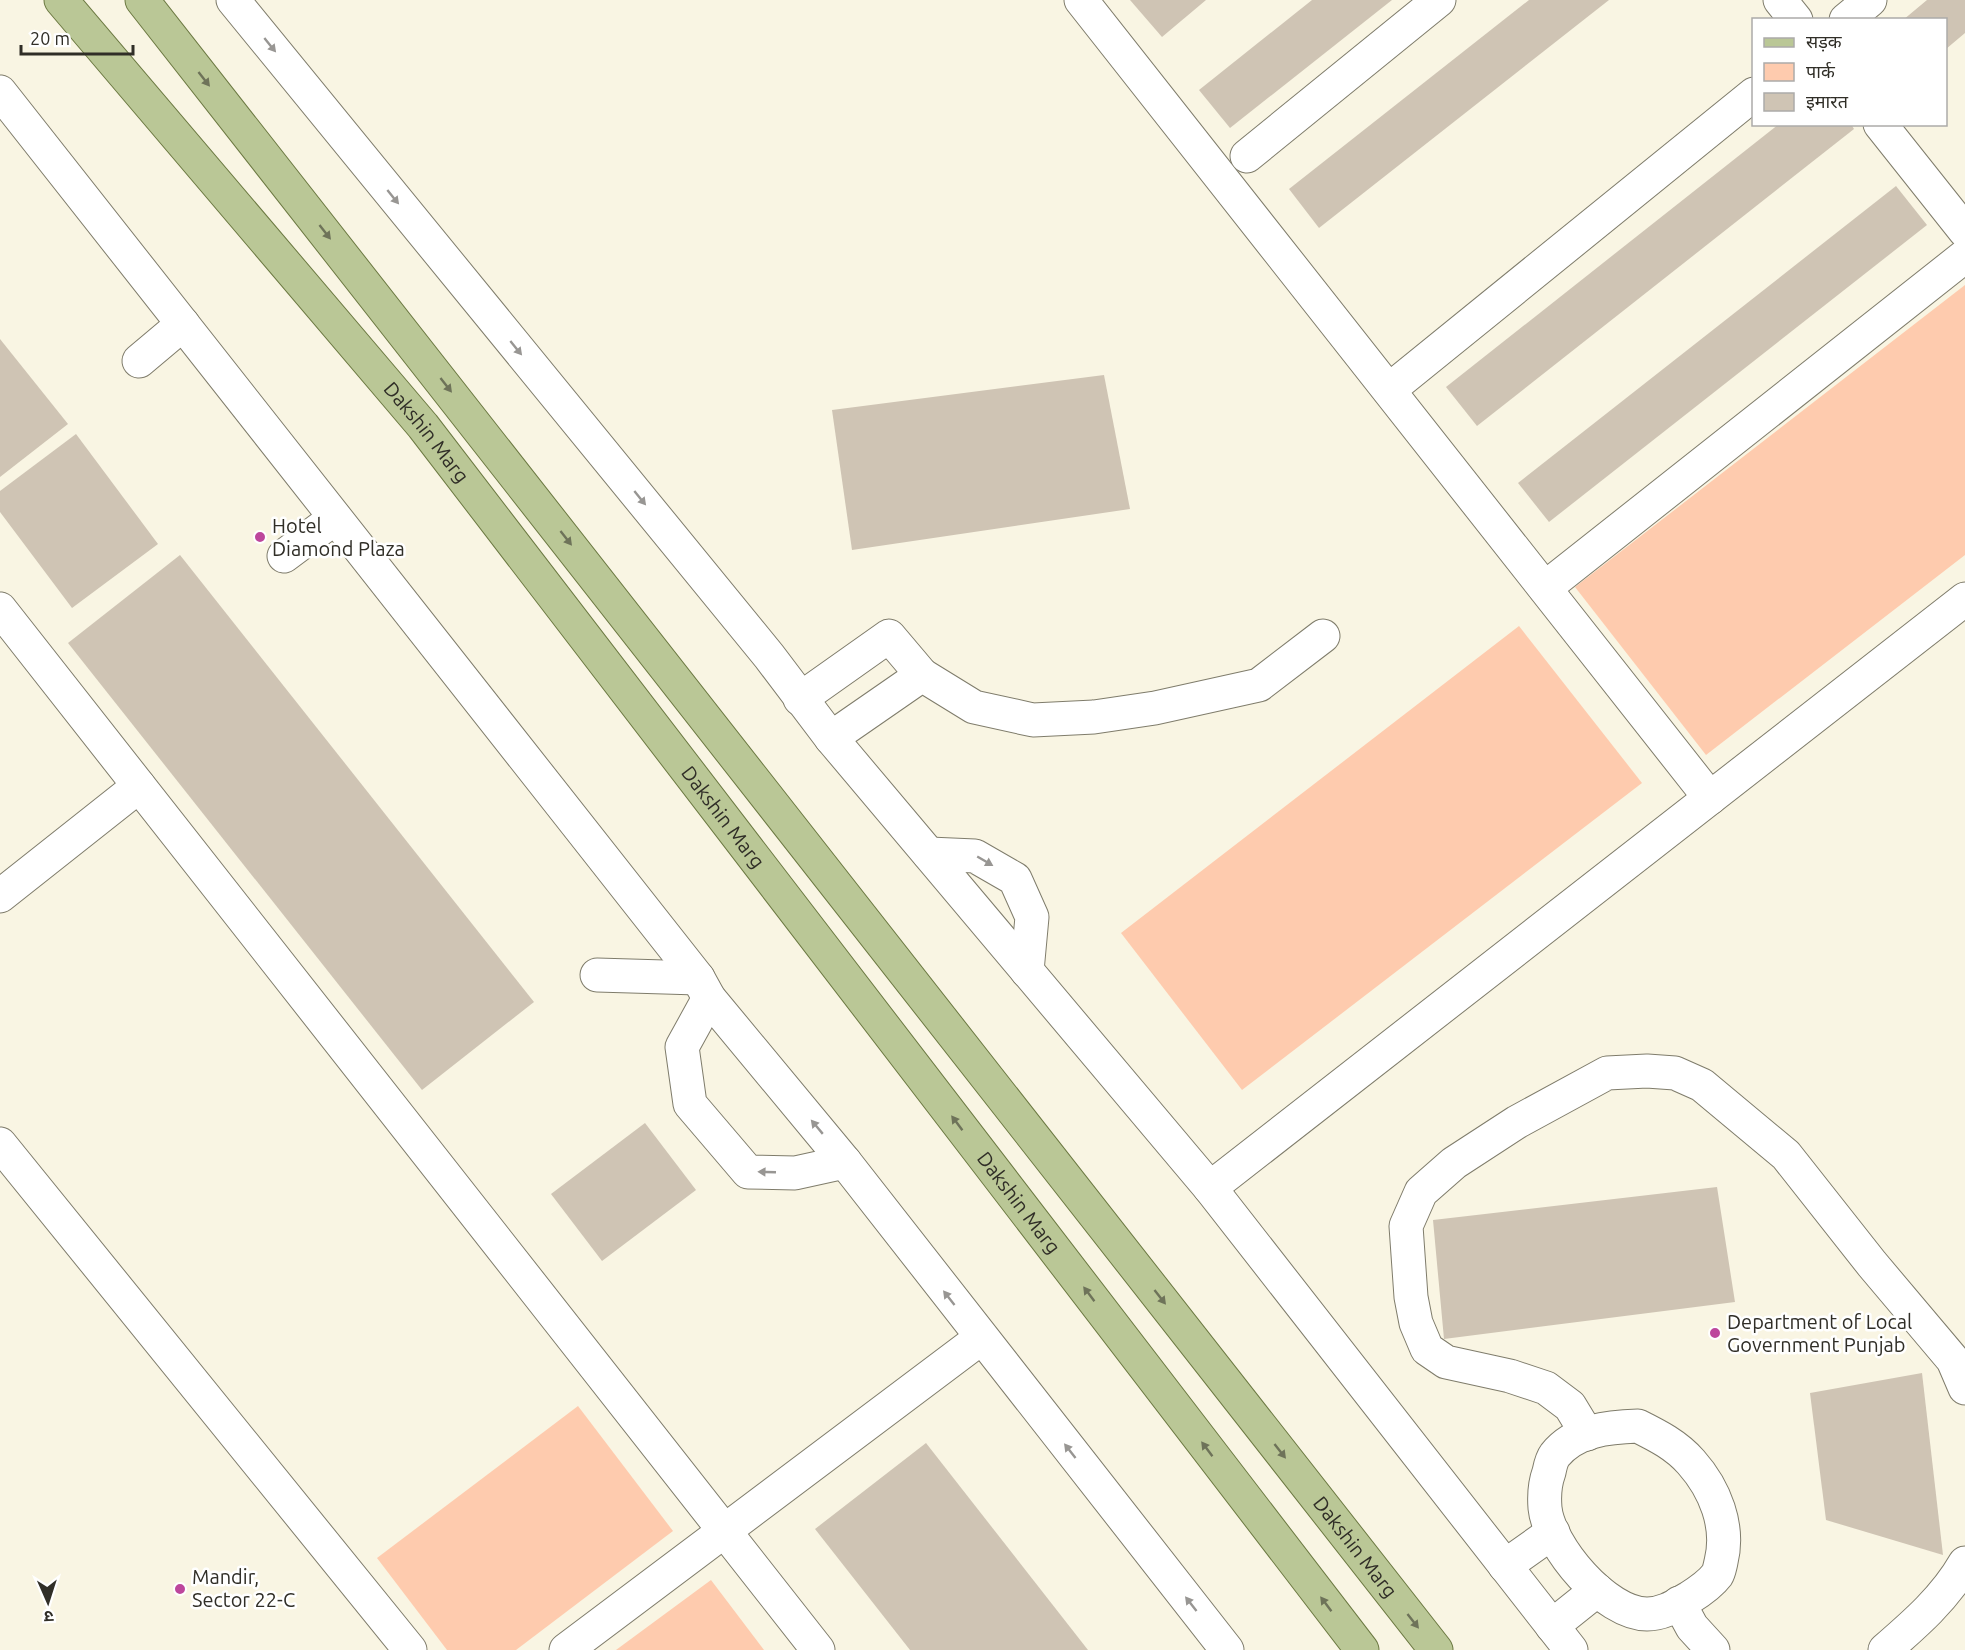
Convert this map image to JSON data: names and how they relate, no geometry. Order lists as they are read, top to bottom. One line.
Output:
{"streets":{"main road":["Dakshin Marg"]},"places":["Hotel Diamond Plaza","Department of Local Government Punjab","Mandir, Sector 22-C"],"legend":["सड़क","पार्क","इमारत"],"scale_bar":"20 m","north":"bottom"}
